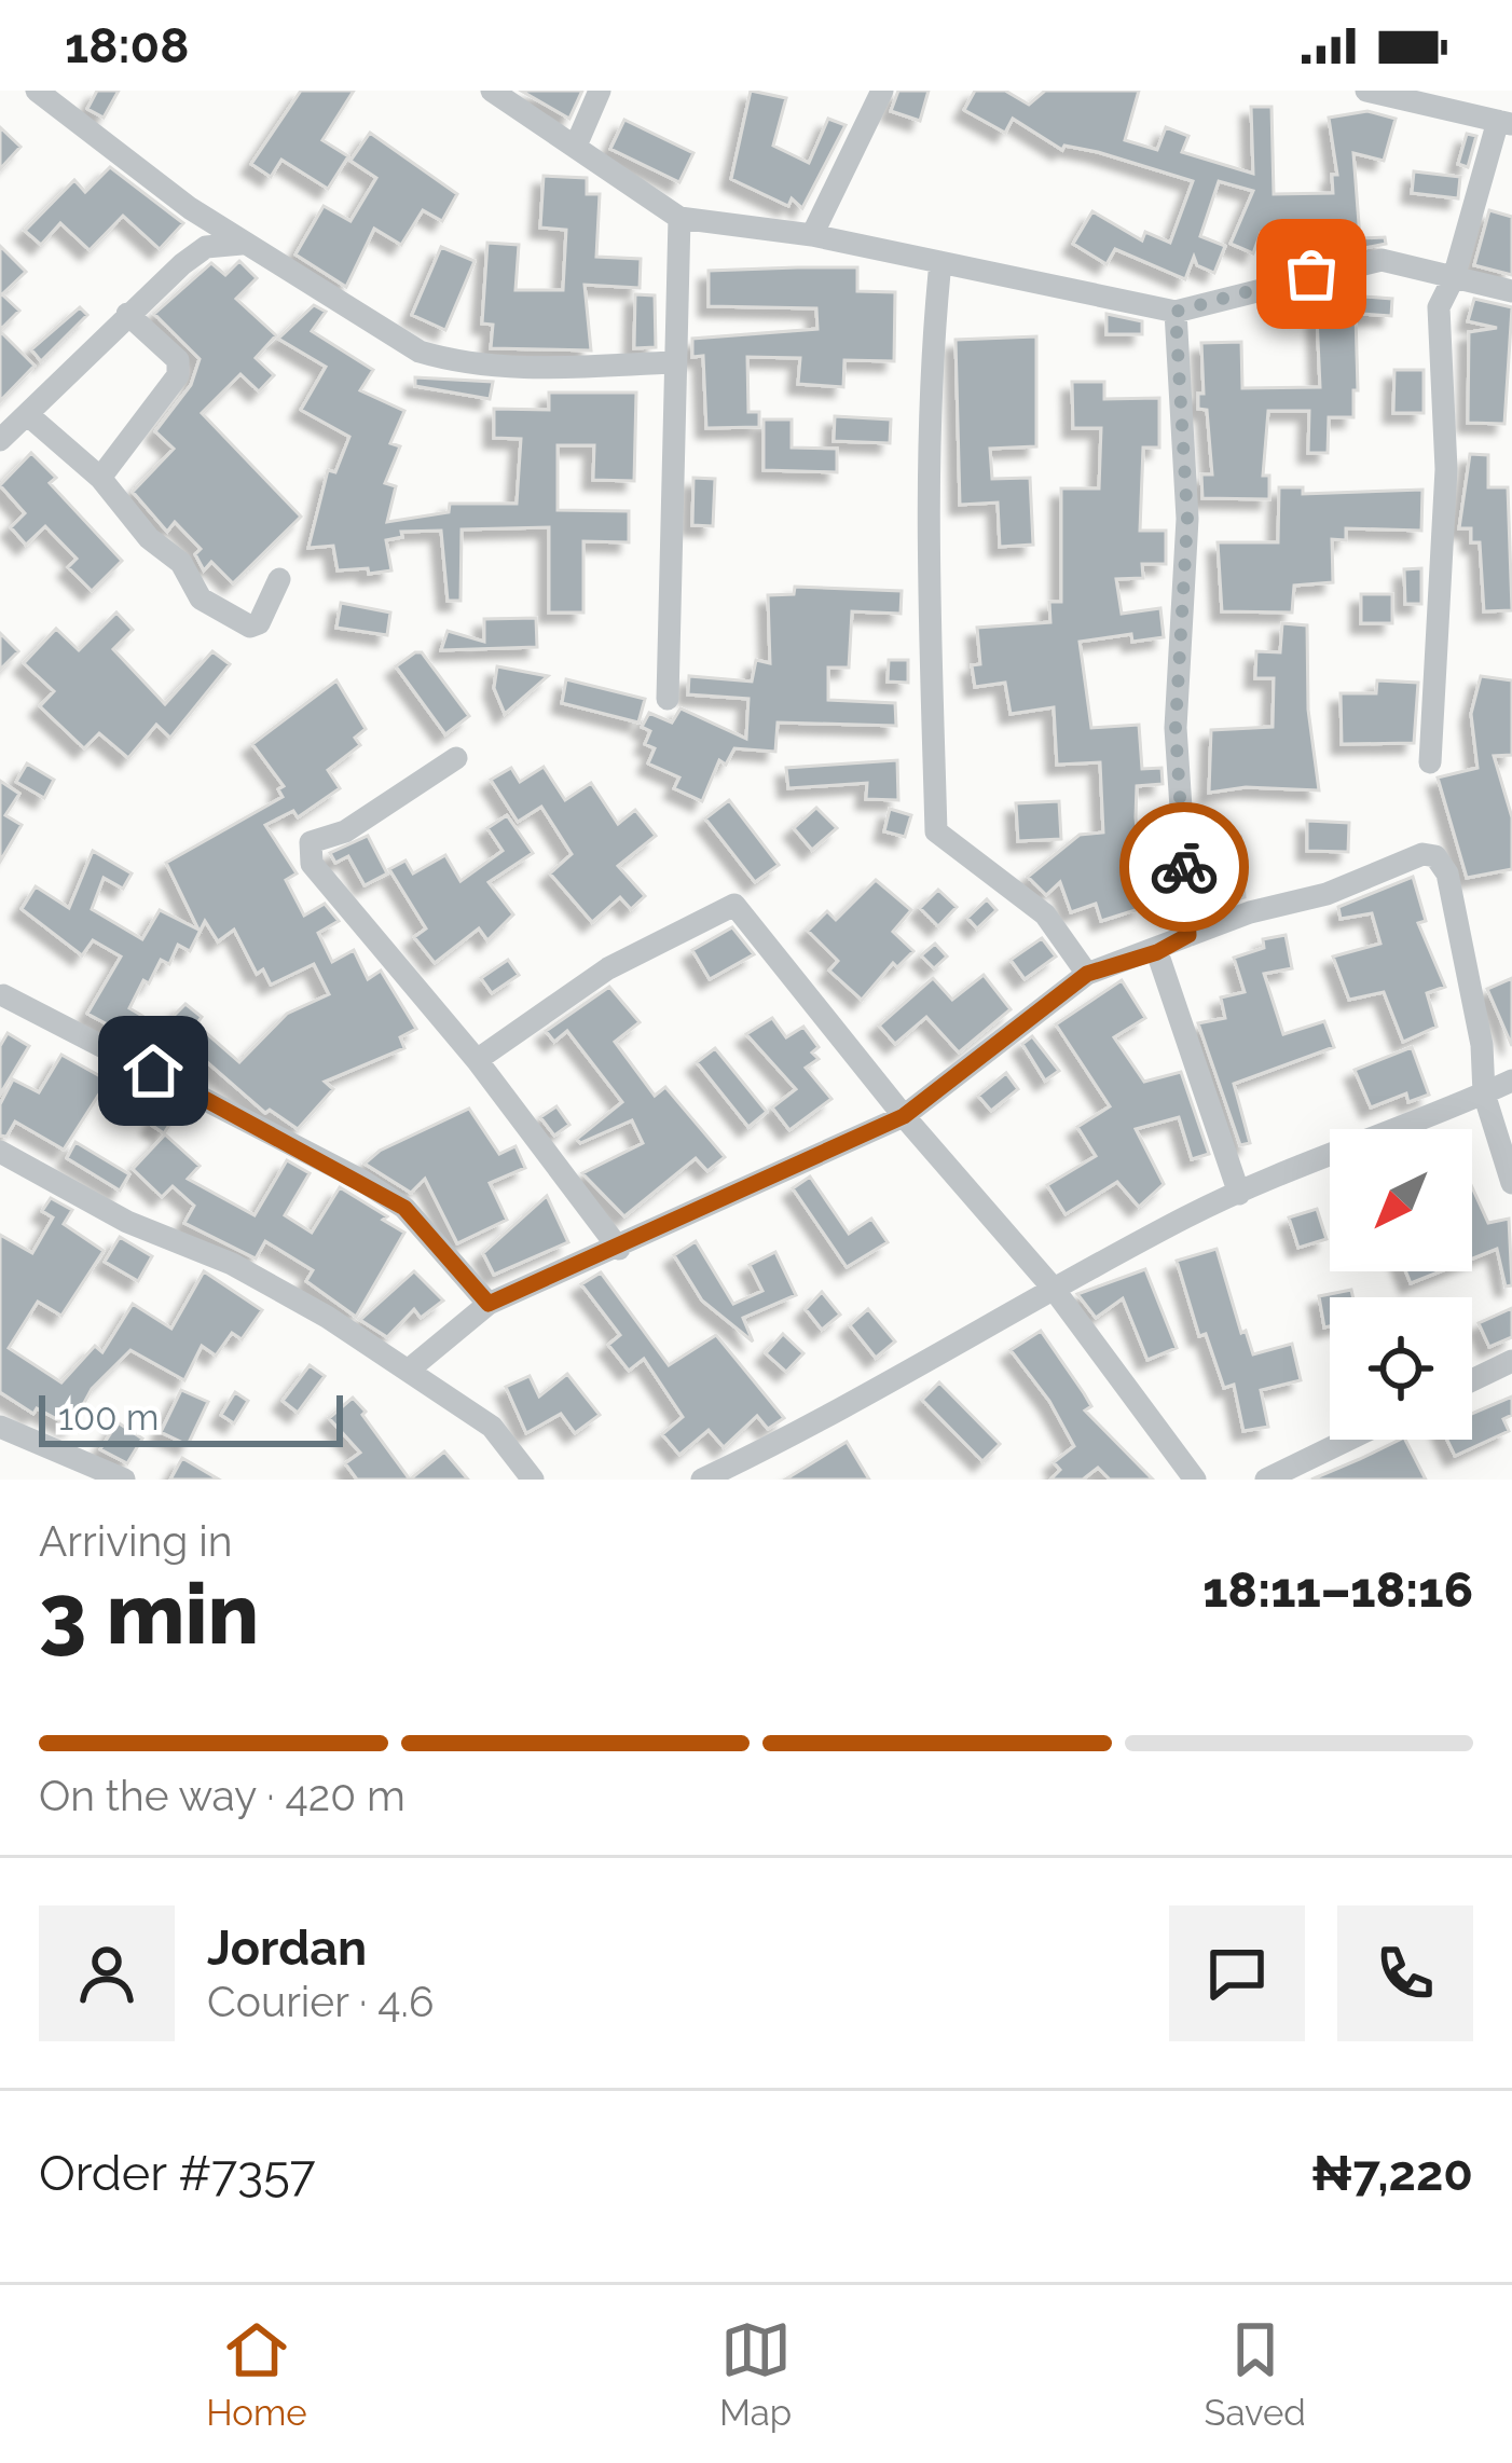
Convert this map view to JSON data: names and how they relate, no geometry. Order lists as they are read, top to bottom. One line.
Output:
{"scale_bar":"100 m","north":"bottom left","page":{"status":"18:08","scale":"100 m","heading":["3 min","Arriving in","18:11–18:16"],"panel":["Jordan","Courier · 4.6","Order #7357","₦7,220"],"bar":"On the way · 420 m","tabs":["Home","Map","Saved"]}}
